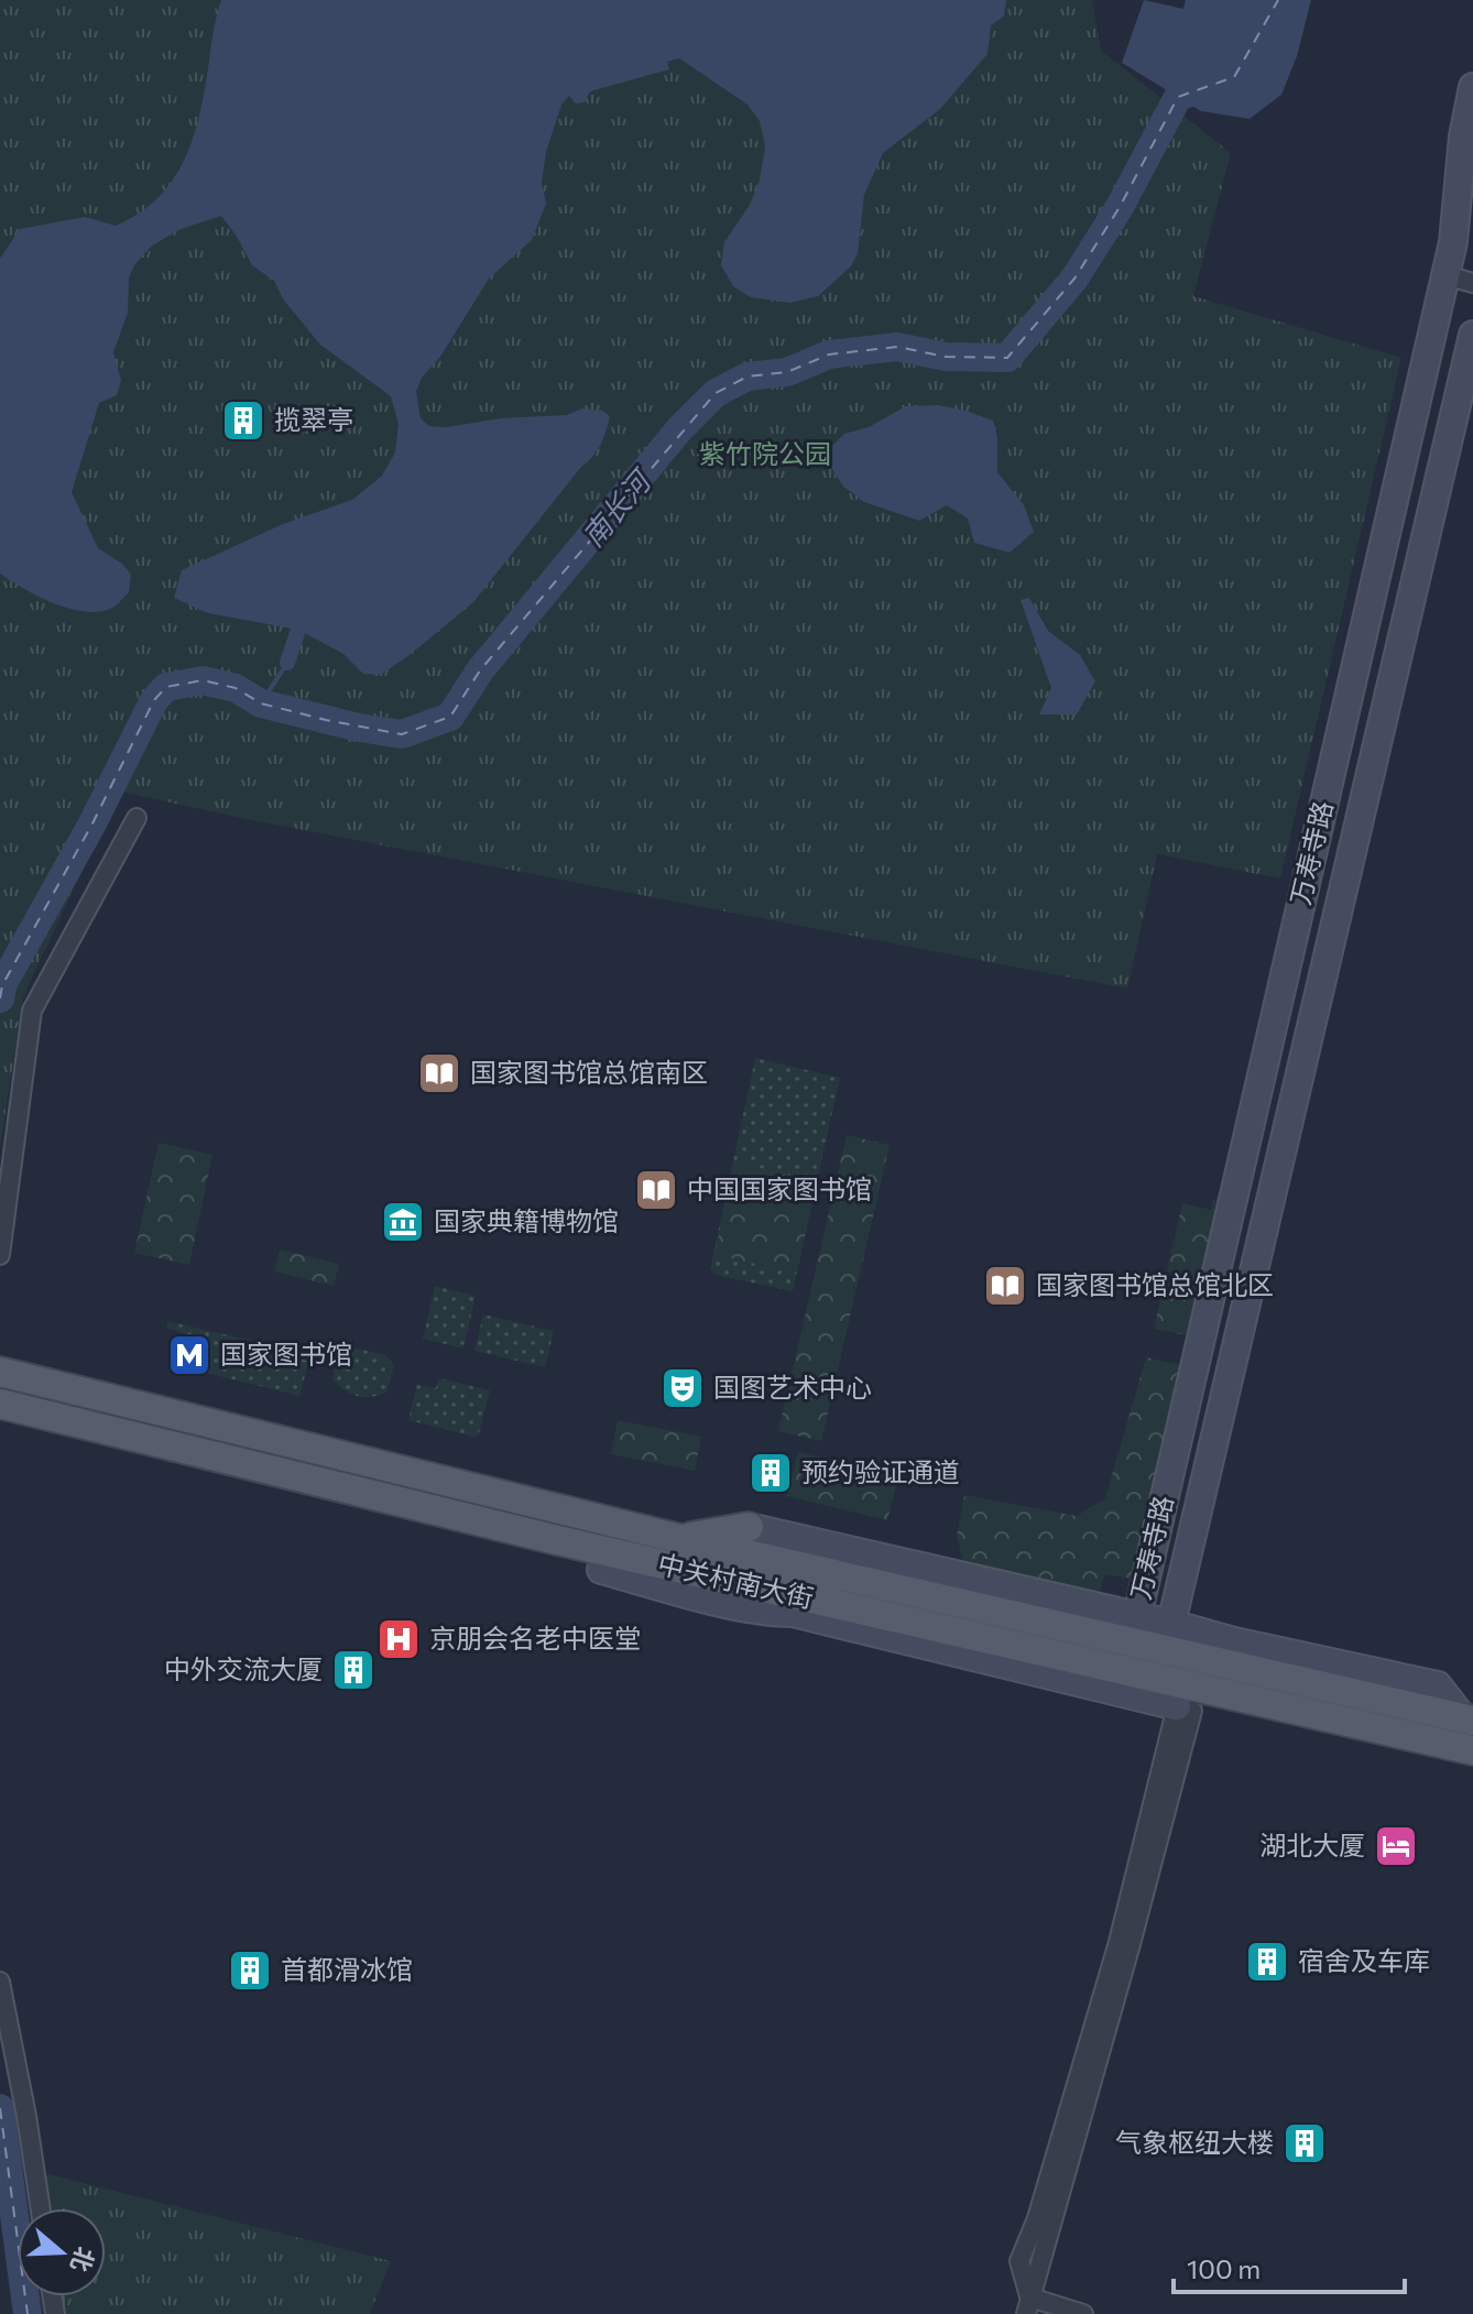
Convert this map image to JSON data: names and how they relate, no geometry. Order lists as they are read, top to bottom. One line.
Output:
{"streets":{"main road":["中关村南大街"],"street":["万寿寺路"]},"crossings":[["万寿寺路","中关村南大街"]],"water":["南长河"],"parks":["紫竹院公园"],"places":{"building":["揽翠亭","预约验证通道","中外交流大厦","宿舍及车库","首都滑冰馆","气象枢纽大楼"],"library":["国家图书馆总馆南区","中国国家图书馆","国家图书馆总馆北区"],"museum":["国家典籍博物馆"],"metro station":["国家图书馆"],"theatre":["国图艺术中心"],"hospital":["京朋会名老中医堂"],"hotel":["湖北大厦"]},"scale_bar":"100 m","north":"right"}
